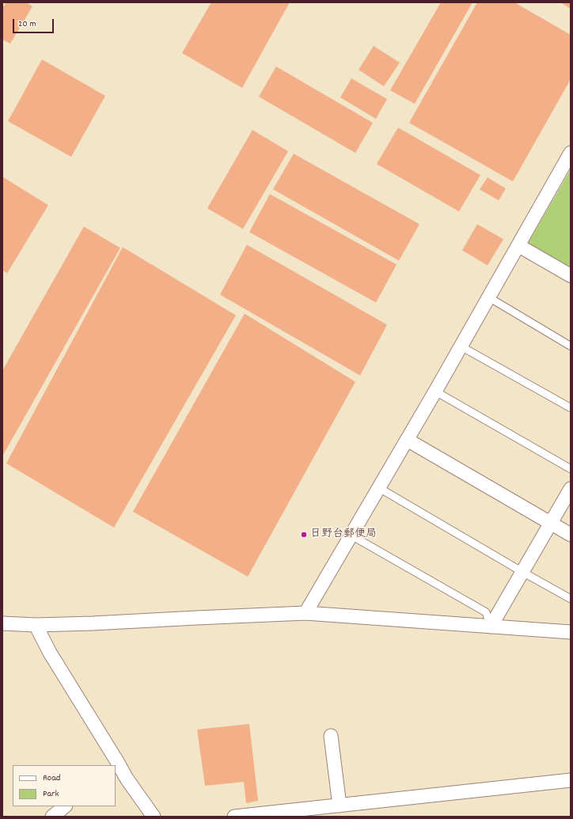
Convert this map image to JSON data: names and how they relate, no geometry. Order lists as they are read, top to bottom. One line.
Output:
{"places":["日野台郵便局"],"legend":["Road","Park"],"scale_bar":"20 m"}
